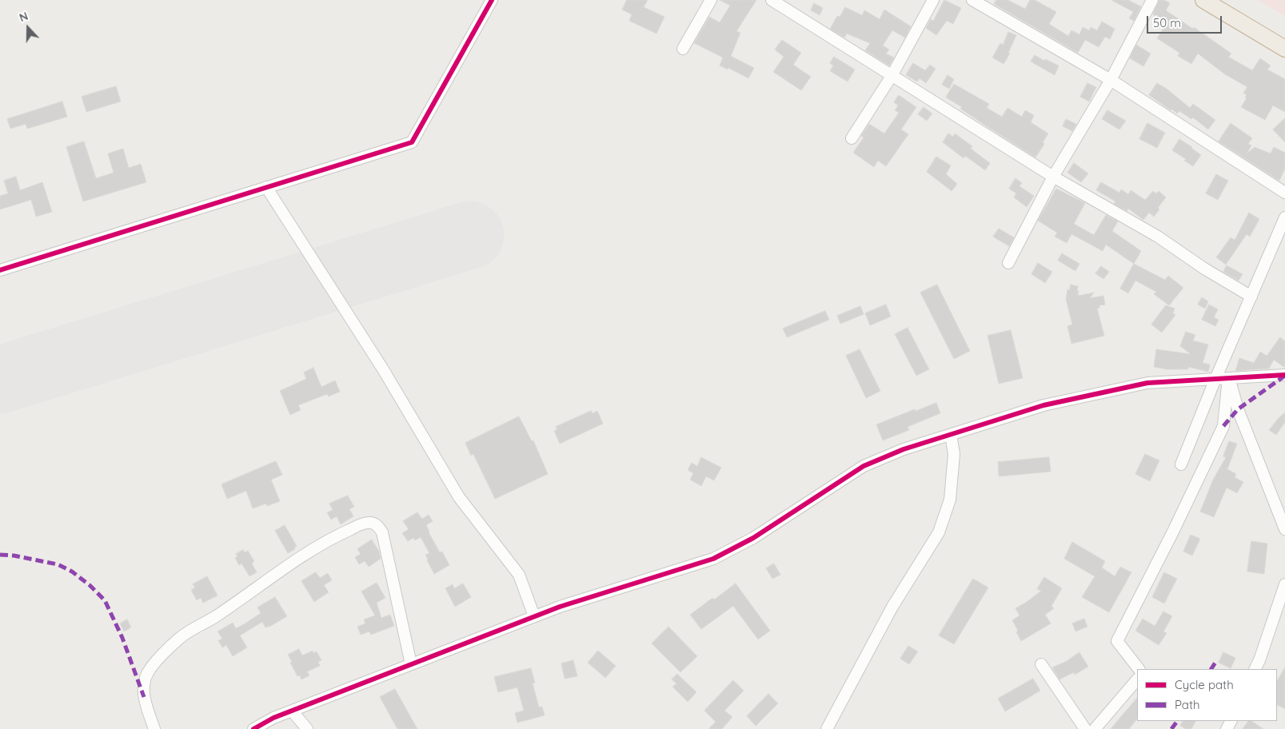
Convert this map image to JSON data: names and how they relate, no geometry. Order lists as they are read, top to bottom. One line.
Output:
{"legend":["Cycle path","Path"],"scale_bar":"50 m","north":"top"}
